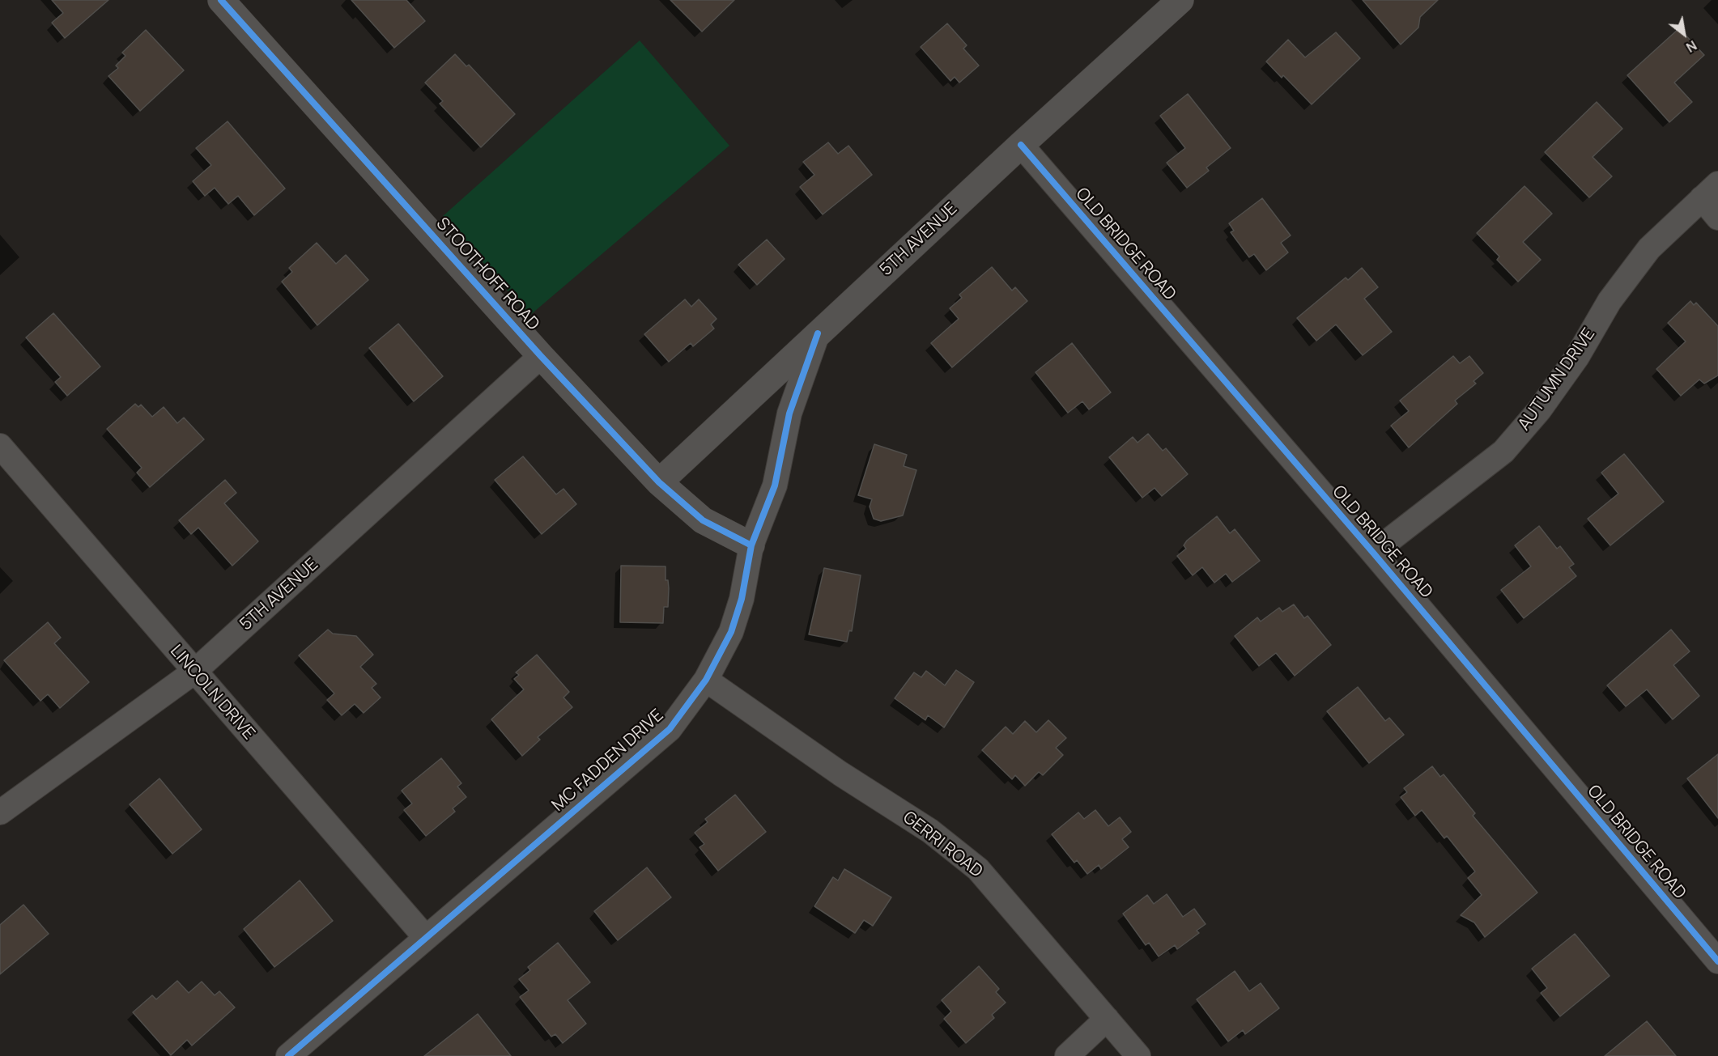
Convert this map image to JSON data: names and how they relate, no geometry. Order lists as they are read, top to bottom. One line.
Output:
{"streets":{"street":["5TH AVENUE","OLD BRIDGE ROAD","STOOTHOFF ROAD","AUTUMN DRIVE","LINCOLN DRIVE","MC FADDEN DRIVE","GERRI ROAD"]},"crossings":[["5TH AVENUE","OLD BRIDGE ROAD"],["5TH AVENUE","STOOTHOFF ROAD"],["5TH AVENUE","LINCOLN DRIVE"],["5TH AVENUE","MC FADDEN DRIVE"],["OLD BRIDGE ROAD","AUTUMN DRIVE"],["STOOTHOFF ROAD","MC FADDEN DRIVE"],["LINCOLN DRIVE","MC FADDEN DRIVE"],["MC FADDEN DRIVE","GERRI ROAD"]],"north":"bottom right"}
